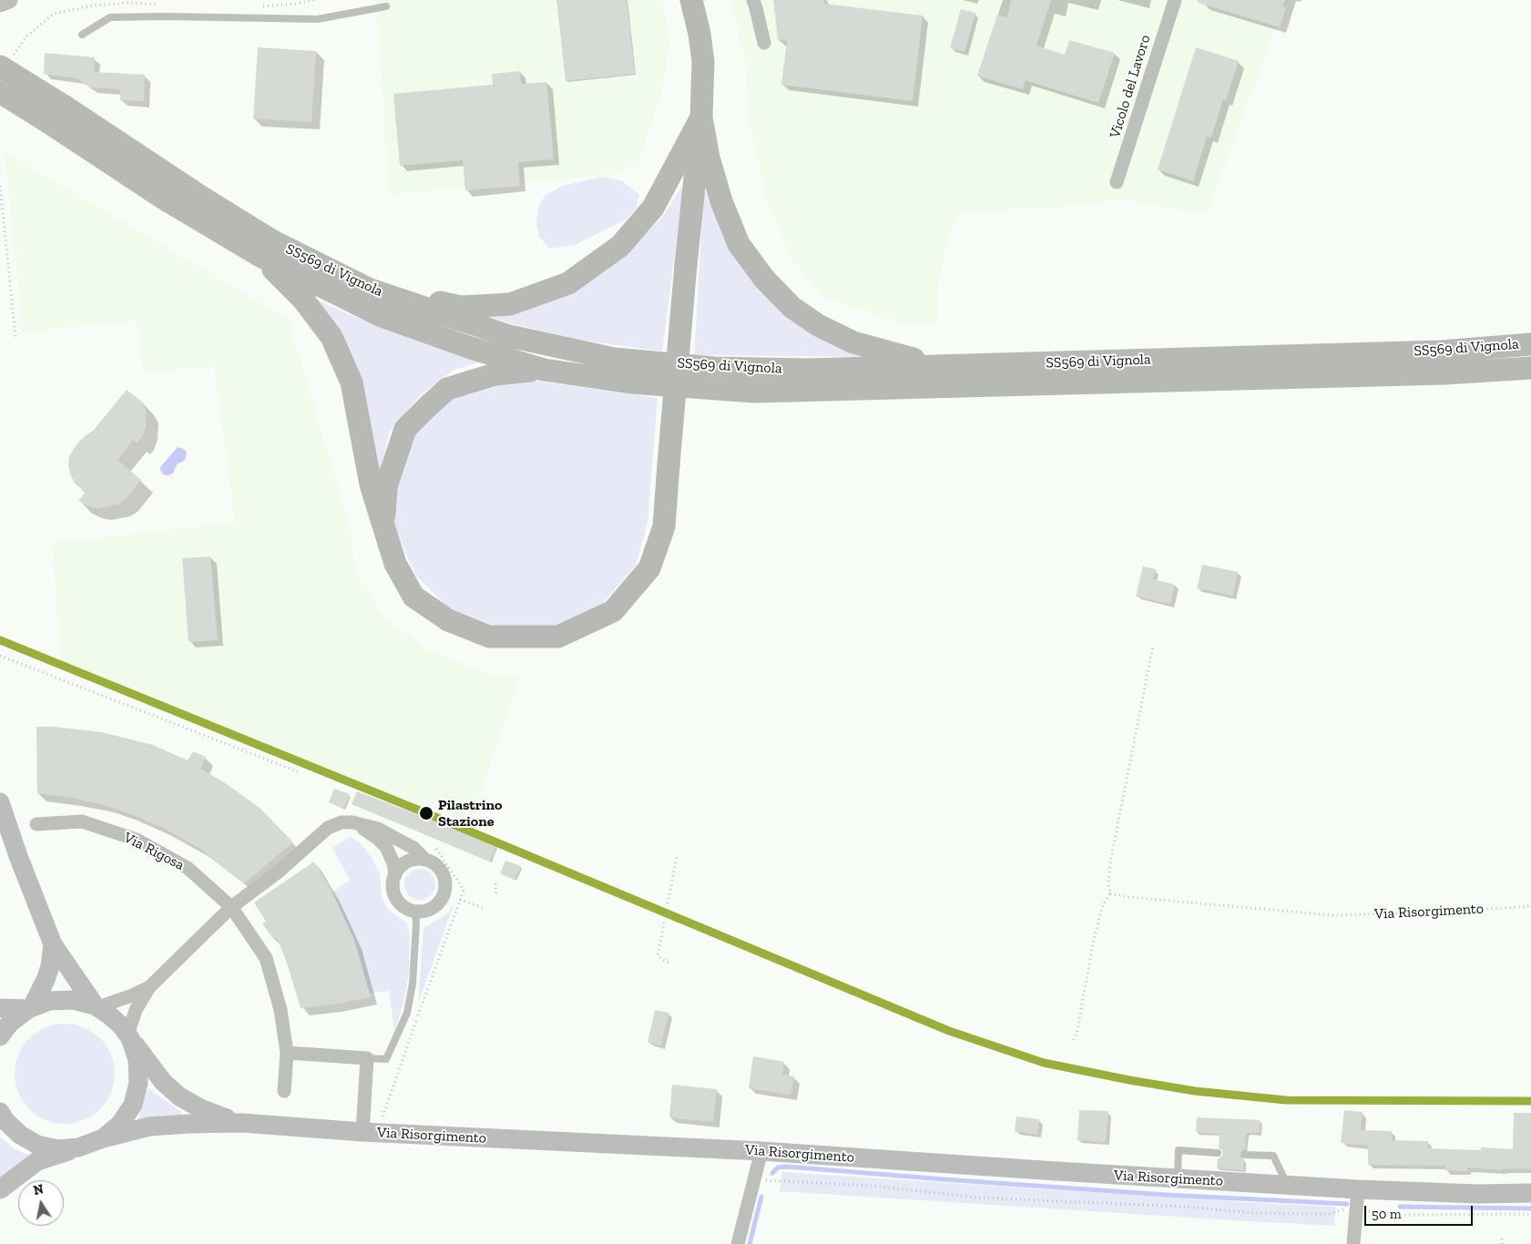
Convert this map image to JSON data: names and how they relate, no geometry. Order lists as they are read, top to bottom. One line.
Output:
{"streets":{"highway":["SS569 di Vignola"],"main road":["Via Risorgimento"],"street":["Vicolo del Lavoro","Via Rigosa"]},"places":["Pilastrino Stazione"],"scale_bar":"50 m","north":"top"}
